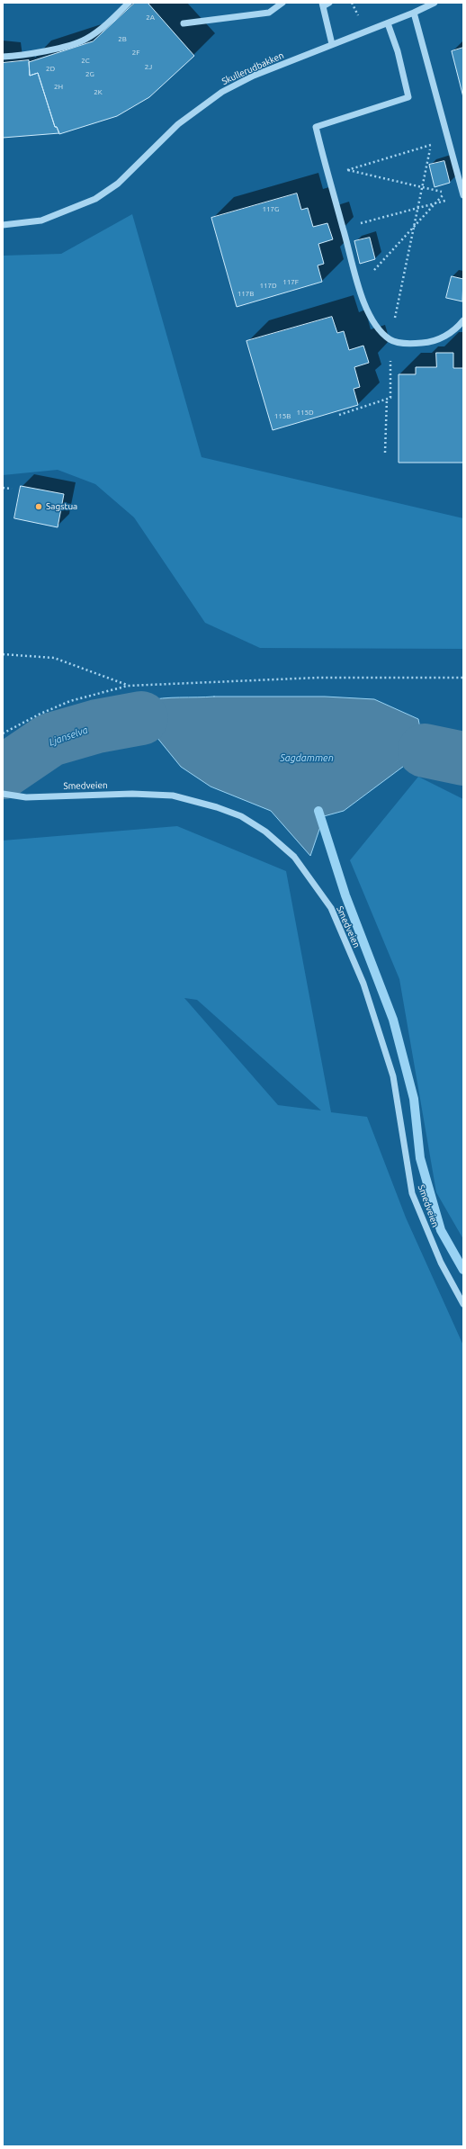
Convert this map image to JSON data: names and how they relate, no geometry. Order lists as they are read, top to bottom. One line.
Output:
{"streets":{"street":["Skullerudbakken","Smedveien"]},"water":["Ljanselva","Sagdammen"],"places":["Sagstua"],"house_numbers":["2A","2B","2F","2C","2J","2D","2G","2H","2K","117G","117F","117D","117B","115D","115B"]}
